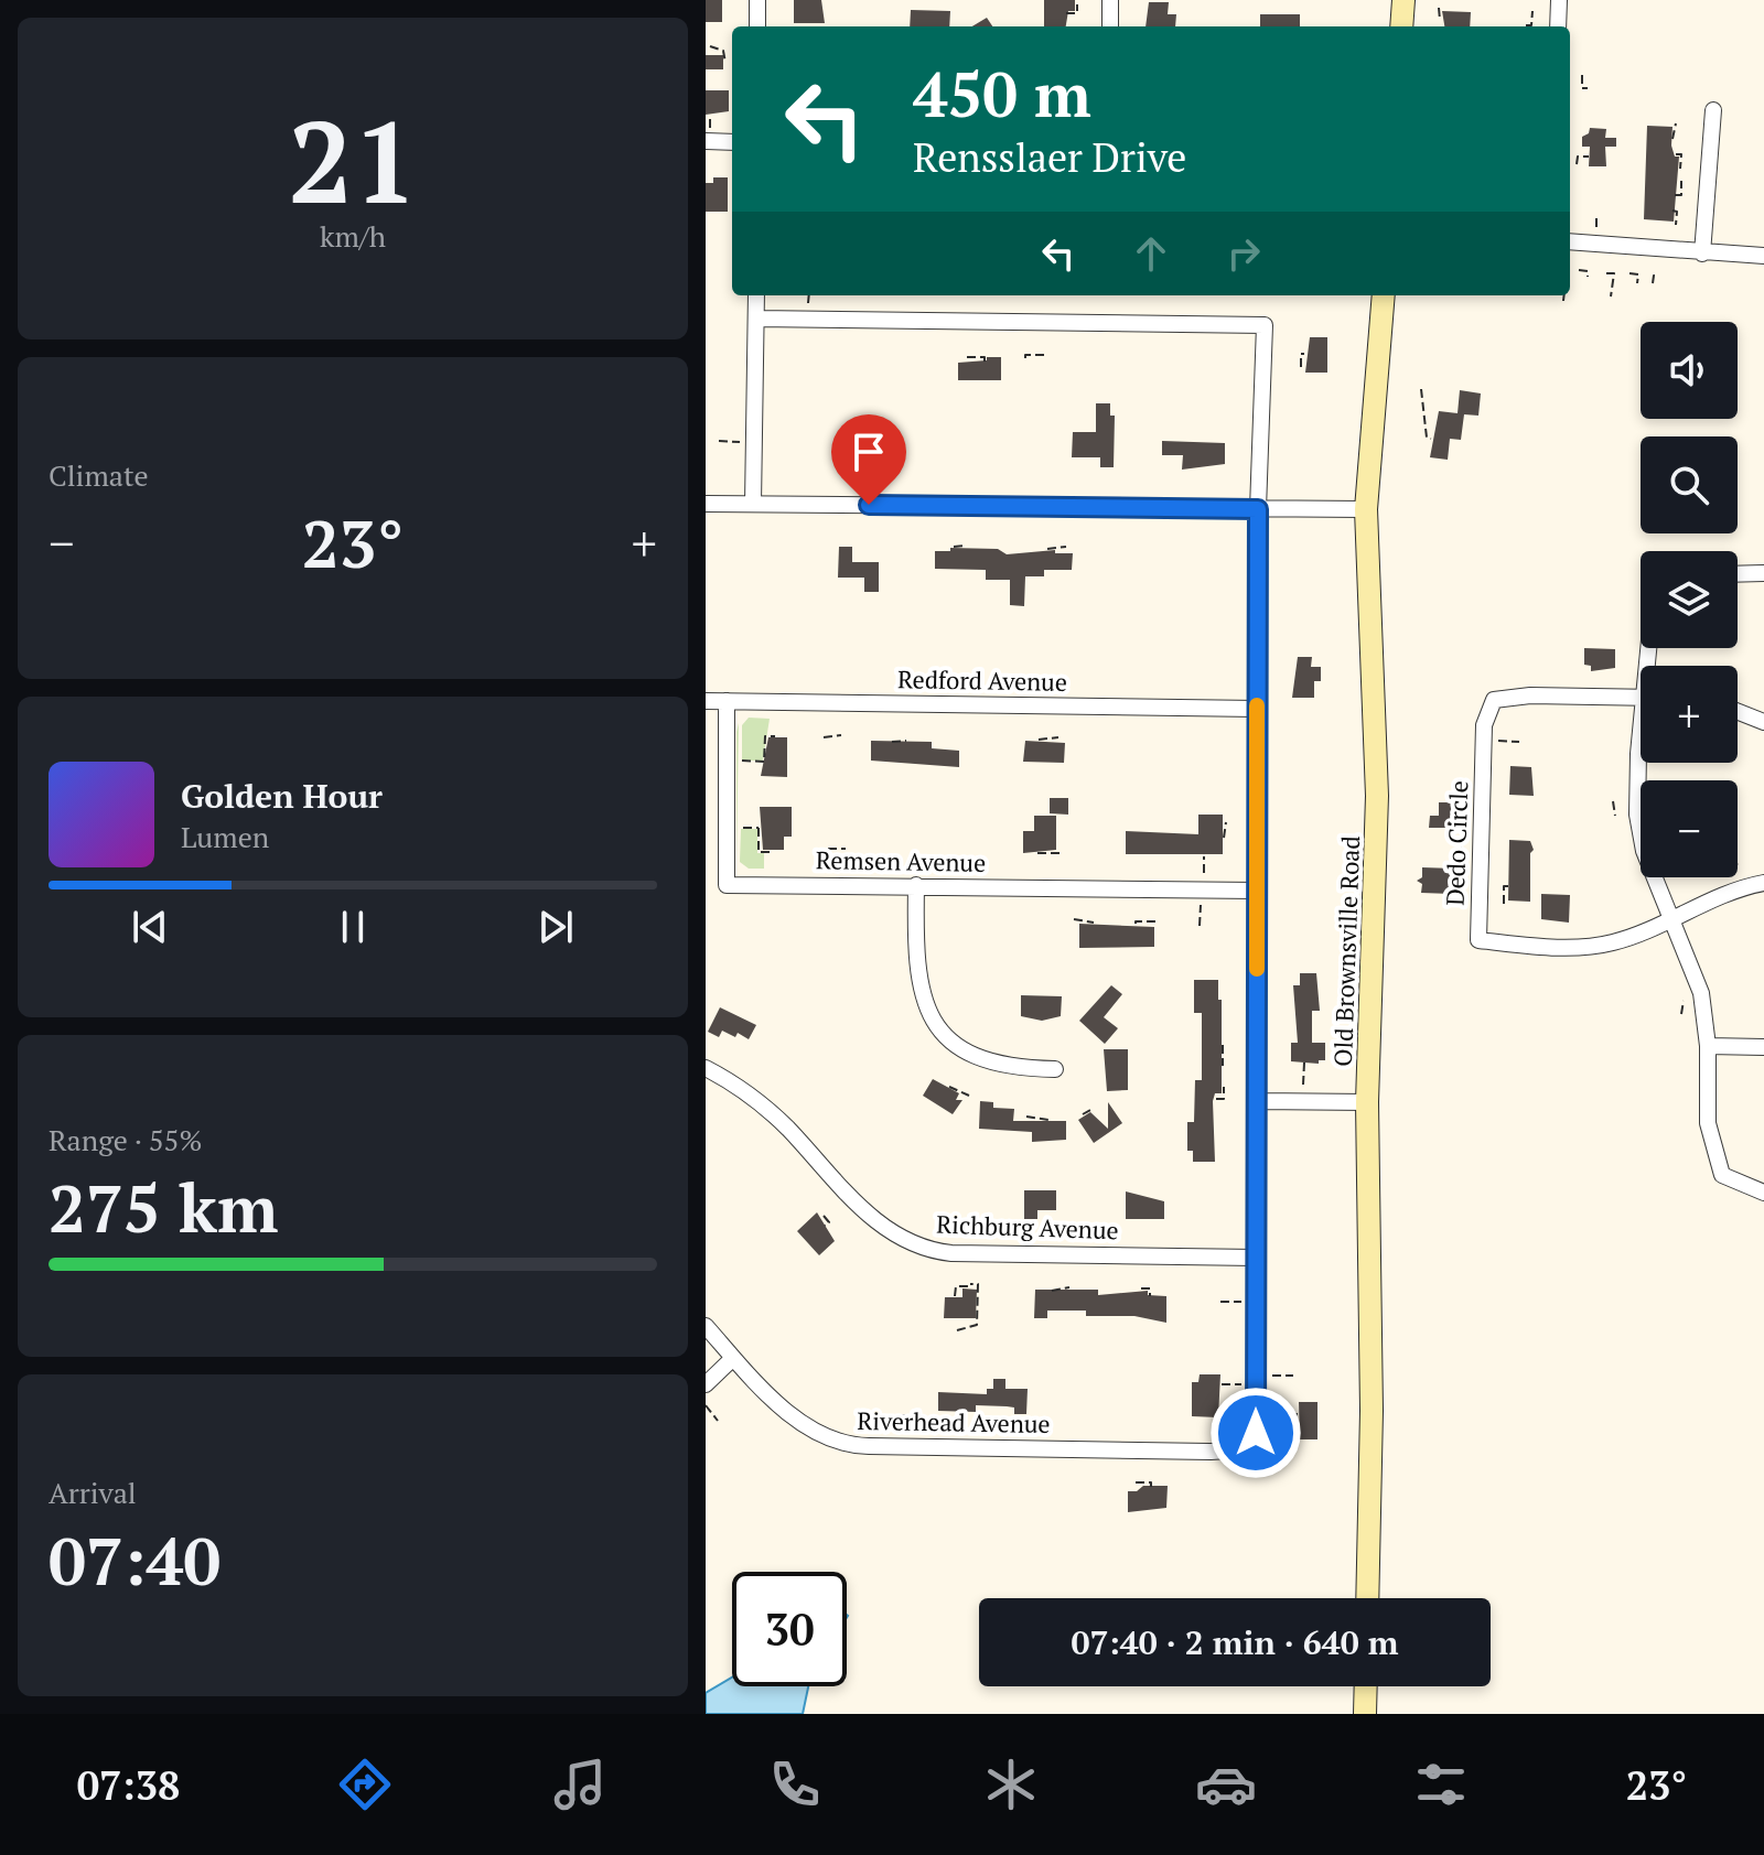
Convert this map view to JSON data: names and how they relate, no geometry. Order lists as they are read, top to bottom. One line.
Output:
{"streets":{"street":["Redford Avenue","Dedo Circle","Remsen Avenue","Old Brownsville Road","Richburg Avenue","Riverhead Avenue"]},"crossings":[["Redford Avenue","Remsen Avenue"],["Richburg Avenue","Riverhead Avenue"]],"page":{"tile":[["21","km/h"],"Climate",["Range · 55%","275 km"],["Arrival","07:40"]],"turn":["450 m","Rensslaer Drive"],"map_buttons":["+","−"],"heat":["−","23°","+"],"song":["Golden Hour","Lumen"],"limit":"30","trip":"07:40 · 2 min · 640 m","tabs":["07:38","23°"]}}
